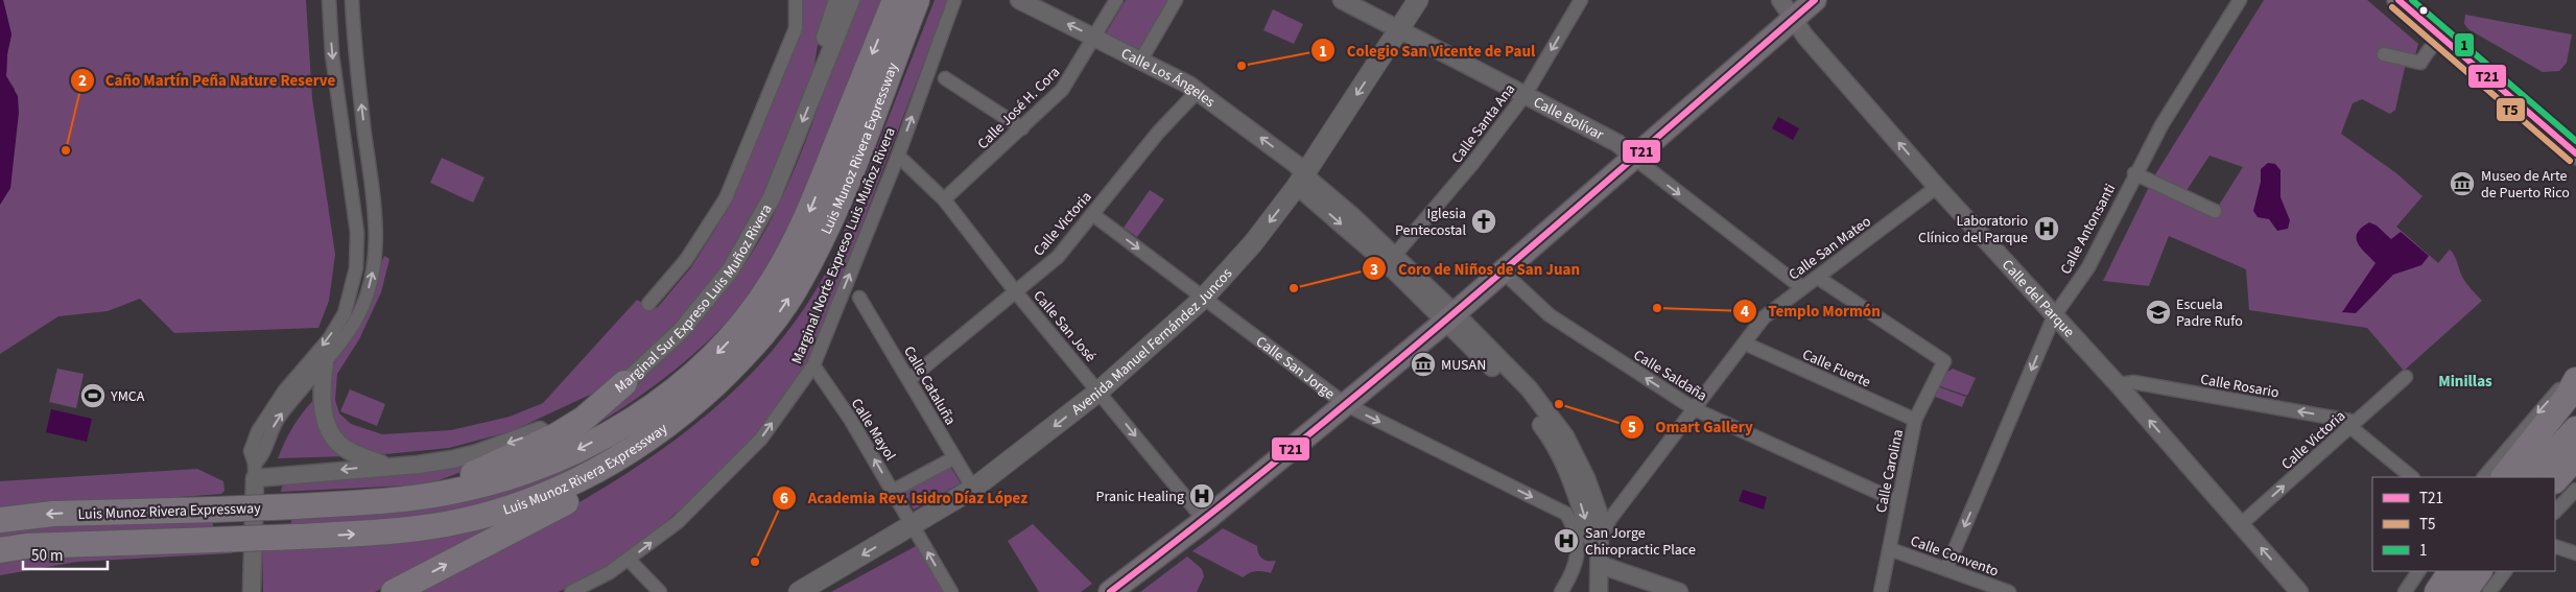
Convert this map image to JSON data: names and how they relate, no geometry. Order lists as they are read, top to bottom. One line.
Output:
{"streets":{"highway":["Luis Munoz Rivera Expressway"],"main road":["Avenida Manuel Fernández Juncos"],"street":["Calle Los Ángeles","Calle José H. Cora","Calle Bolívar","Calle Santa Ana","Calle Victoria","Calle Antonsanti","Marginal Norte Expreso Luis Muñoz Rivera","Calle San Mateo","Marginal Sur Expreso Luis Muñoz Rivera","Calle del Parque","Calle San José","Calle San Jorge","Calle Fuerte","Calle Saldaña","Calle Cataluña","Calle Rosario","Calle Mayol","Calle Carolina","Calle Convento"]},"crossings":[["Calle Los Ángeles","Calle José H. Cora"],["Calle Los Ángeles","Calle Victoria"],["Calle Los Ángeles","Avenida Manuel Fernández Juncos"],["Calle José H. Cora","Calle San José"],["Calle Bolívar","Calle Santa Ana"],["Calle Bolívar","Calle San Mateo"],["Calle Bolívar","Avenida Manuel Fernández Juncos"],["Calle Victoria","Calle del Parque"],["Calle Victoria","Calle San José"],["Calle Victoria","Calle San Jorge"],["Calle Victoria","Calle Cataluña"],["Calle Victoria","Calle Rosario"],["Calle Antonsanti","Calle del Parque"],["Calle Antonsanti","Calle Convento"],["Marginal Norte Expreso Luis Muñoz Rivera","Calle San José"],["Marginal Norte Expreso Luis Muñoz Rivera","Calle Mayol"],["Calle San Mateo","Calle del Parque"],["Calle San Mateo","Calle Fuerte"],["Calle San Mateo","Calle Saldaña"],["Calle San Mateo","Calle Carolina"],["Calle del Parque","Calle Rosario"],["Calle San José","Avenida Manuel Fernández Juncos"],["Avenida Manuel Fernández Juncos","Calle San Jorge"],["Avenida Manuel Fernández Juncos","Calle Cataluña"],["Avenida Manuel Fernández Juncos","Calle Mayol"],["Calle Fuerte","Calle Carolina"],["Calle Saldaña","Calle Carolina"],["Calle Carolina","Calle Convento"]],"one_way":["Calle Los Ángeles","Calle Bolívar","Calle Antonsanti","Marginal Norte Expreso Luis Muñoz Rivera","Marginal Sur Expreso Luis Muñoz Rivera","Calle del Parque","Avenida Manuel Fernández Juncos","Calle Rosario","Calle Mayol"],"districts":["Minillas"],"places":{"other":["Colegio San Vicente de Paul","Caño Martín Peña Nature Reserve","Coro de Niños de San Juan","Templo Mormón","Omart Gallery","Academia Rev. Isidro Díaz López"],"museum":["Museo de Arte de Puerto Rico","MUSAN"],"church":["Iglesia Pentecostal"],"hospital":["Laboratorio Clínico del Parque","Pranic Healing","San Jorge Chiropractic Place"],"school or university":["Escuela Padre Rufo"],"sports":["YMCA"]},"lines":["transit line T21","transit line 1","transit line T5"],"legend":["T21","T5","1"],"scale_bar":"50 m"}
